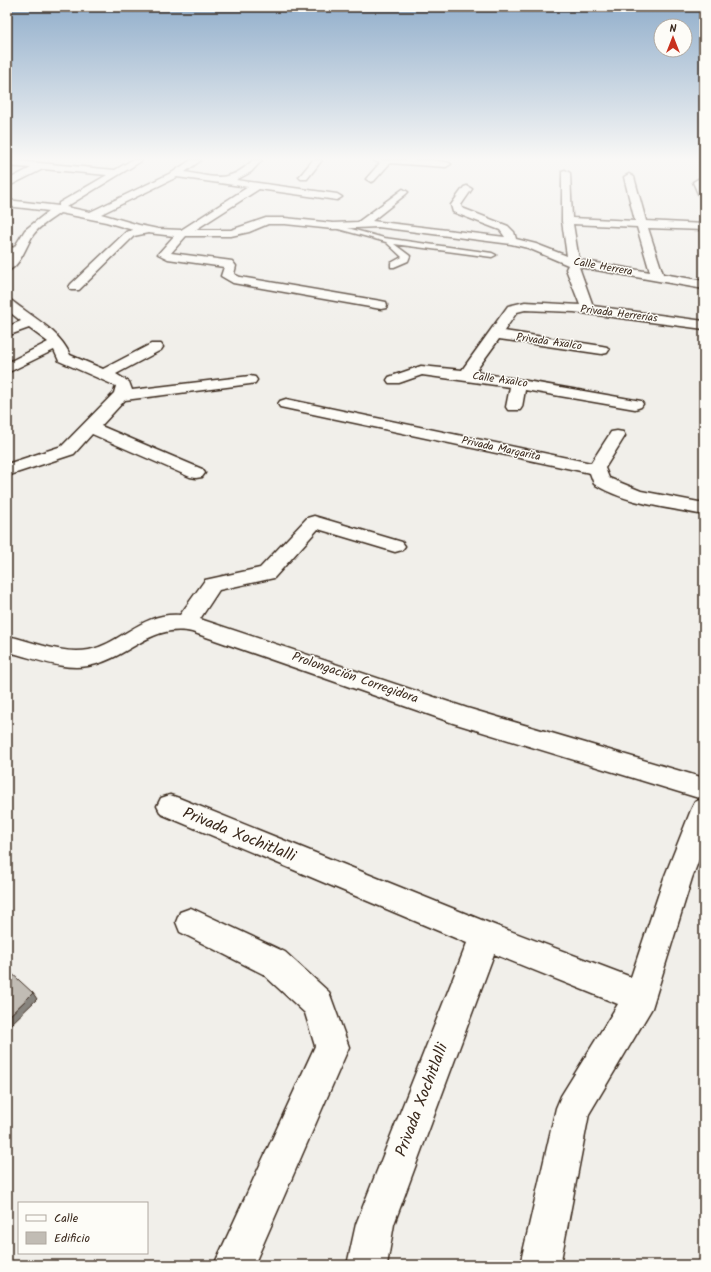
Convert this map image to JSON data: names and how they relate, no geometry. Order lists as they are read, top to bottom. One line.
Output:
{"streets":{"street":["Calle Herrera","Privada Herrerías","Privada Axalco","Calle Axalco","Privada Margarita","Prolongación Corregidora","Privada Xochitlalli"]},"crossings":[["Privada Herrerías","Calle Axalco"],["Privada Axalco","Calle Axalco"]],"legend":["Calle","Edificio"],"north":"top"}
